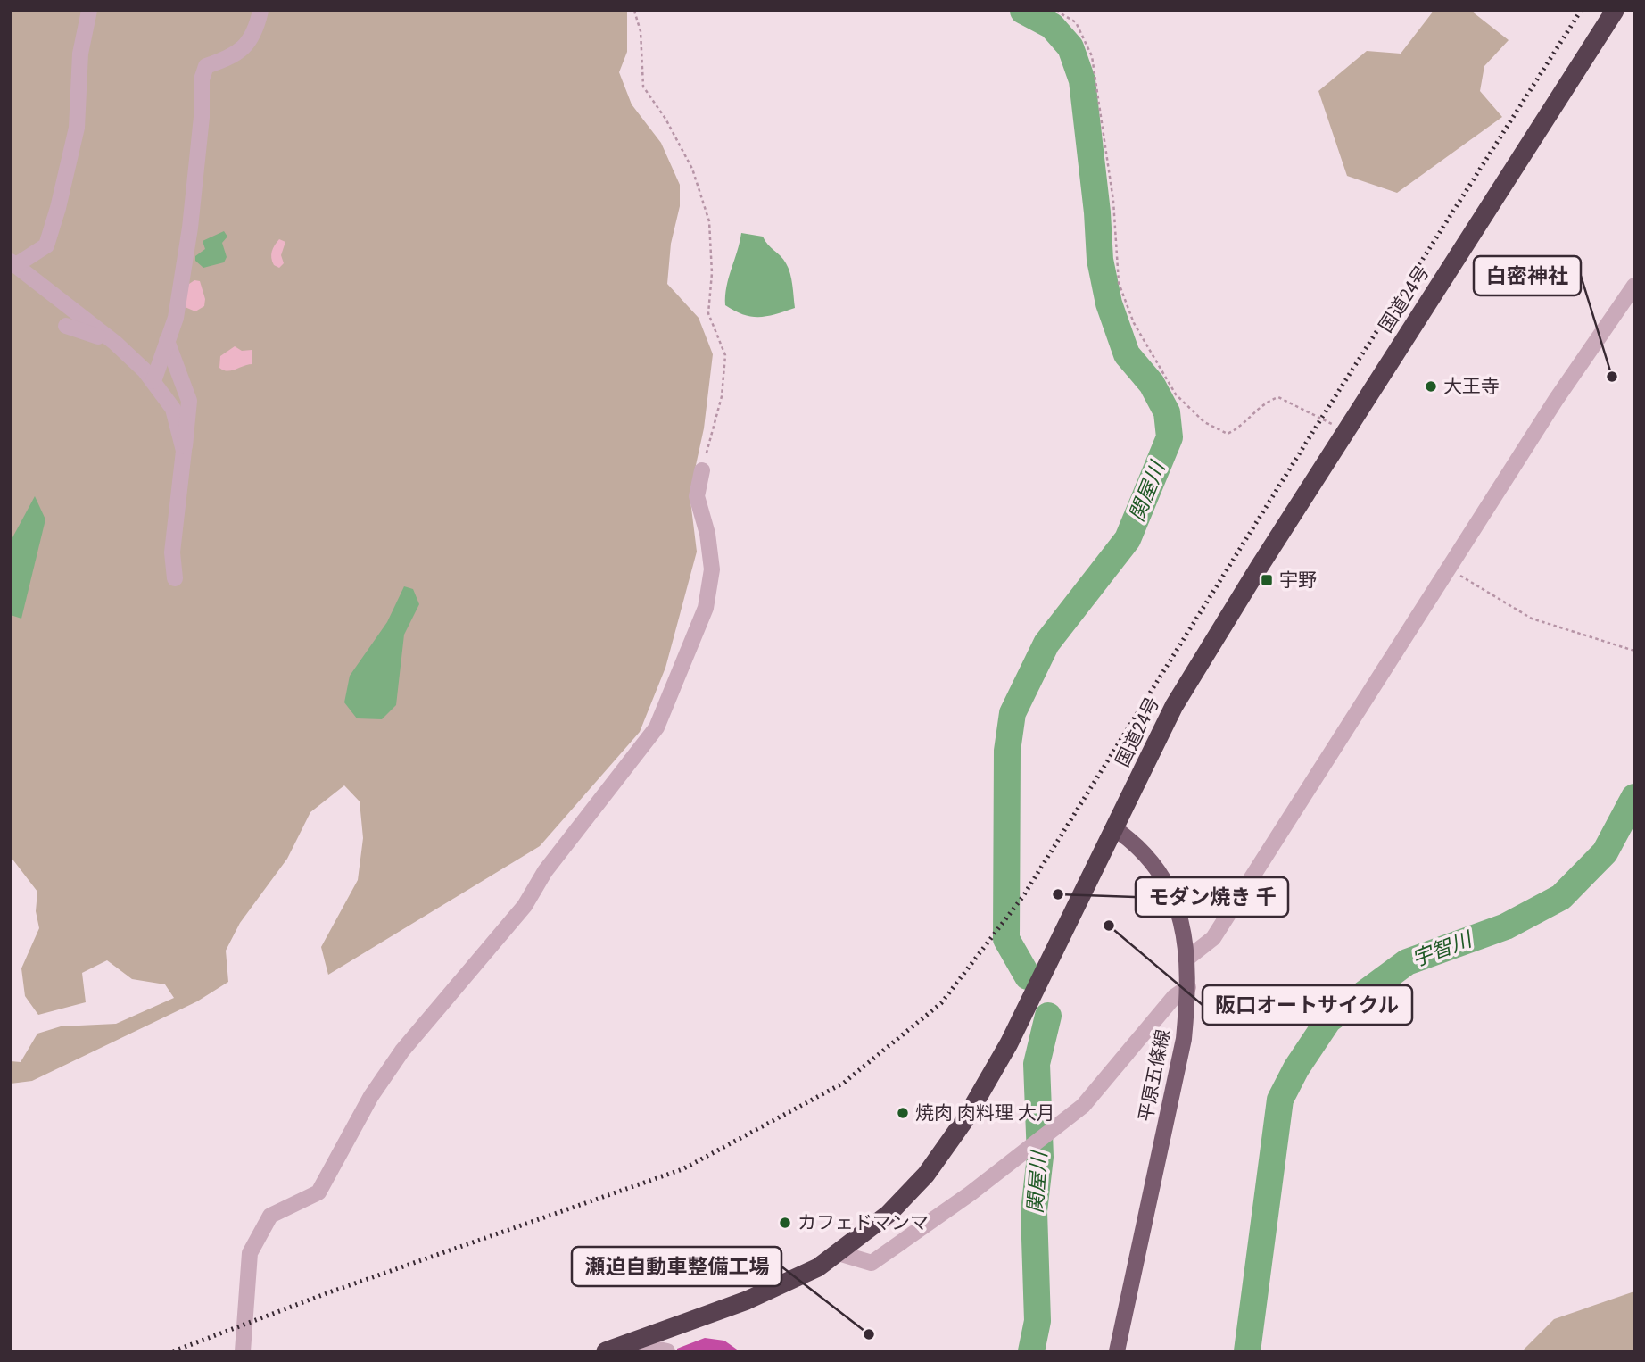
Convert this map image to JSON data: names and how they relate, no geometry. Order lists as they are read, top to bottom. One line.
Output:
{"streets":{"highway":["国道24号"],"main road":["平原五條線"]},"crossings":[["国道24号","平原五條線"]],"water":["関屋川","宇智川"],"places":{"other":["白密神社","大王寺","モダン焼き 千","阪口オートサイクル","焼肉 肉料理 大月","カフェドマンマ","瀬迫自動車整備工場"],"transit":["宇野"]}}
